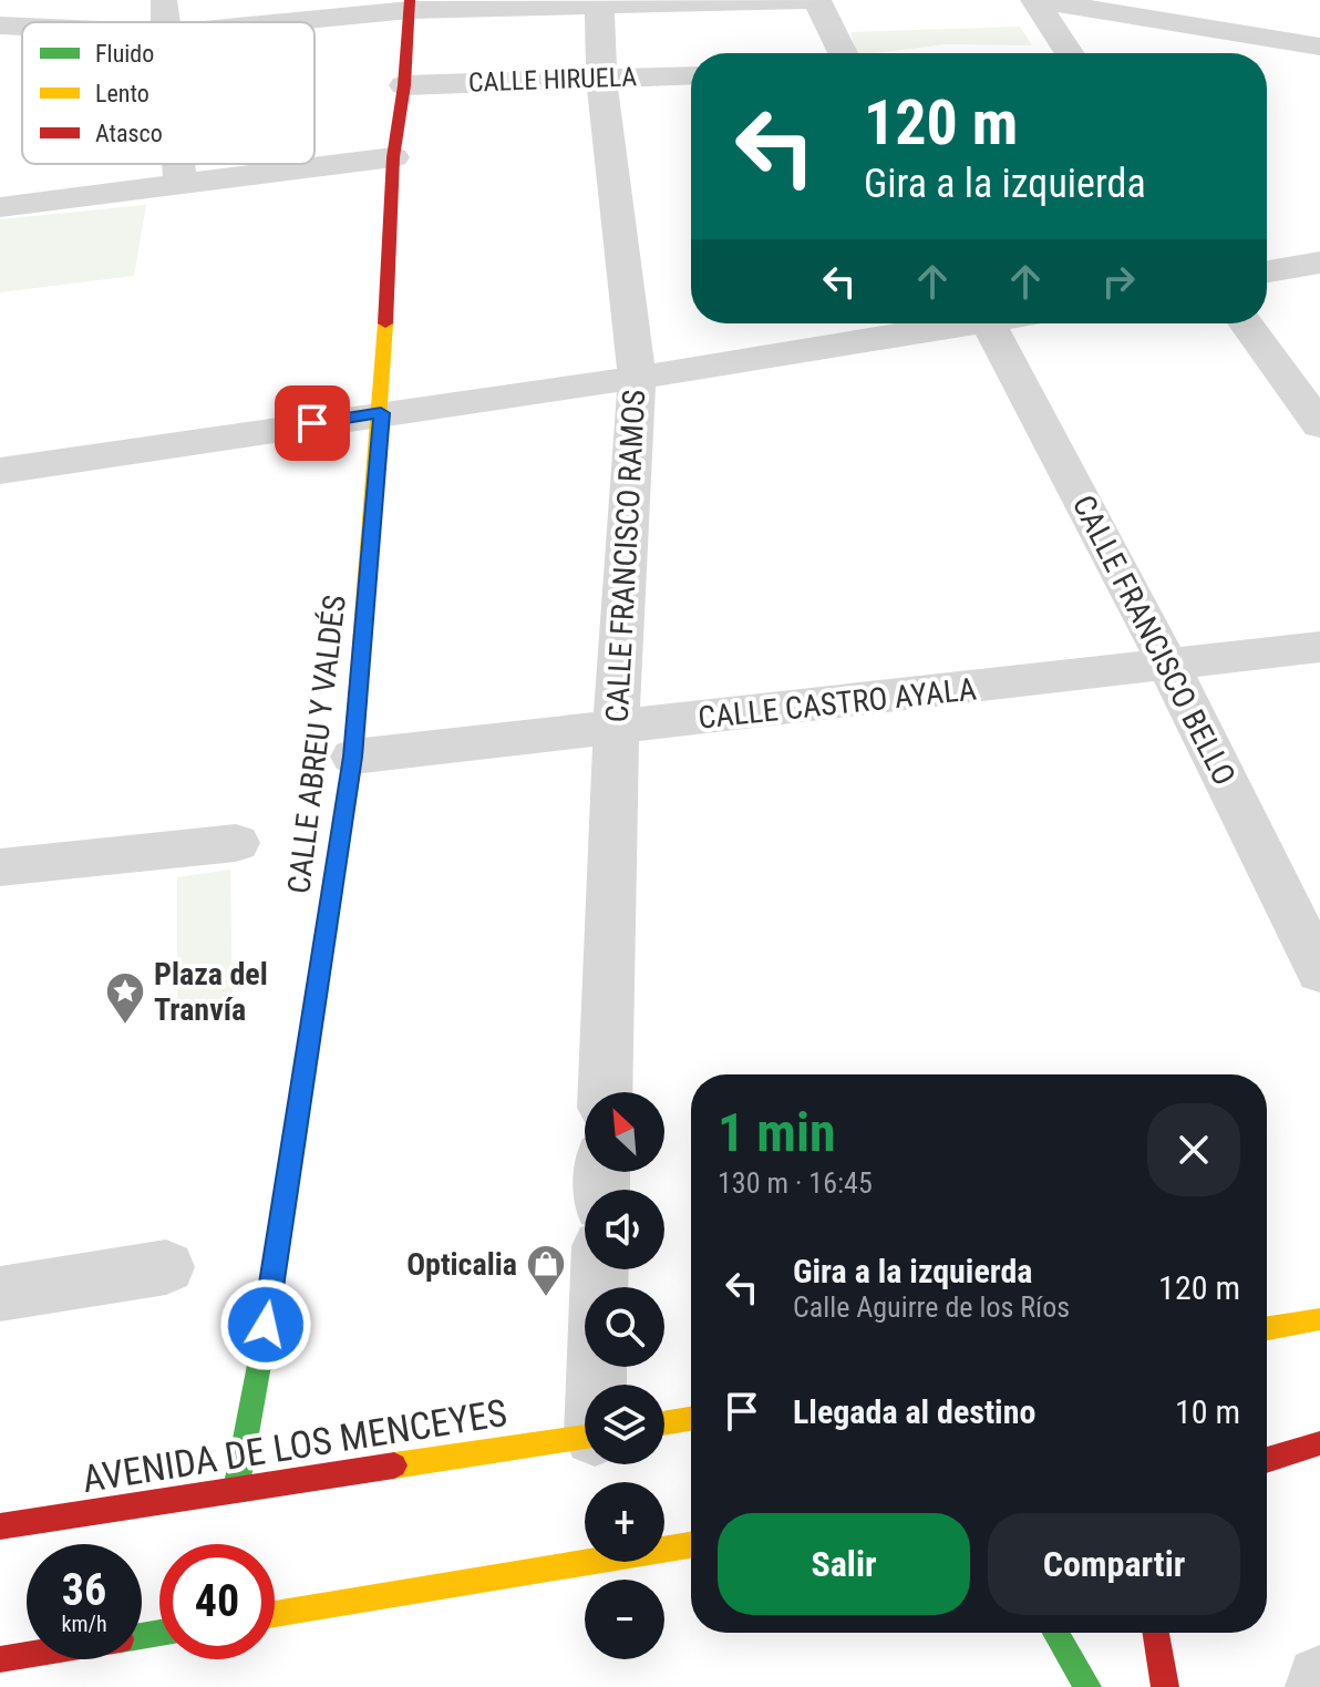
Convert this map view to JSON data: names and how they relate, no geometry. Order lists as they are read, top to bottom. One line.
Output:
{"streets":{"street":["CALLE HIRUELA","CALLE FRANCISCO RAMOS","CALLE FRANCISCO BELLO","CALLE CASTRO AYALA","CALLE ABREU Y VALDÉS","AVENIDA DE LOS MENCEYES"]},"crossings":[["CALLE HIRUELA","CALLE FRANCISCO RAMOS"],["CALLE HIRUELA","CALLE ABREU Y VALDÉS"],["CALLE FRANCISCO RAMOS","CALLE CASTRO AYALA"],["CALLE FRANCISCO BELLO","CALLE CASTRO AYALA"],["CALLE CASTRO AYALA","CALLE ABREU Y VALDÉS"],["CALLE ABREU Y VALDÉS","AVENIDA DE LOS MENCEYES"]],"places":{"place":["Plaza del Tranvía"],"shop":["Opticalia"]},"legend":["Fluido","Lento","Atasco"],"north":"top left","page":{"turn":["120 m","Gira a la izquierda"],"heading":["1 min","130 m · 16:45"],"map_buttons":["+","−"],"list":[{"name":"Gira a la izquierda","note":"Calle Aguirre de los Ríos","value":"120 m"},{"name":"Llegada al destino","value":"10 m"}],"buttons":["Salir","Compartir"],"speed":"36 km/h","limit":"40"}}
